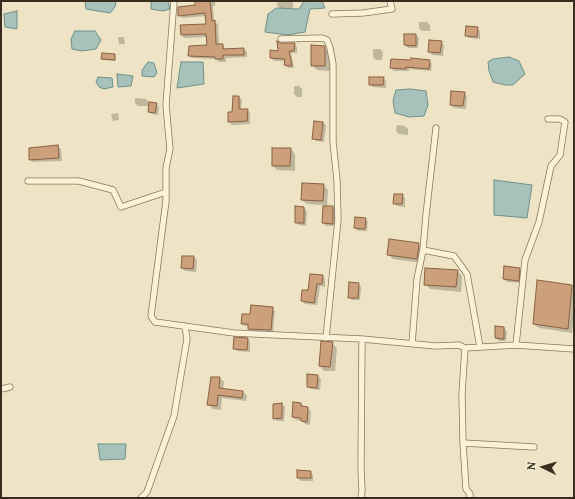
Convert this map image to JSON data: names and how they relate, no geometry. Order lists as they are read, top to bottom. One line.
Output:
{"north":"left"}
